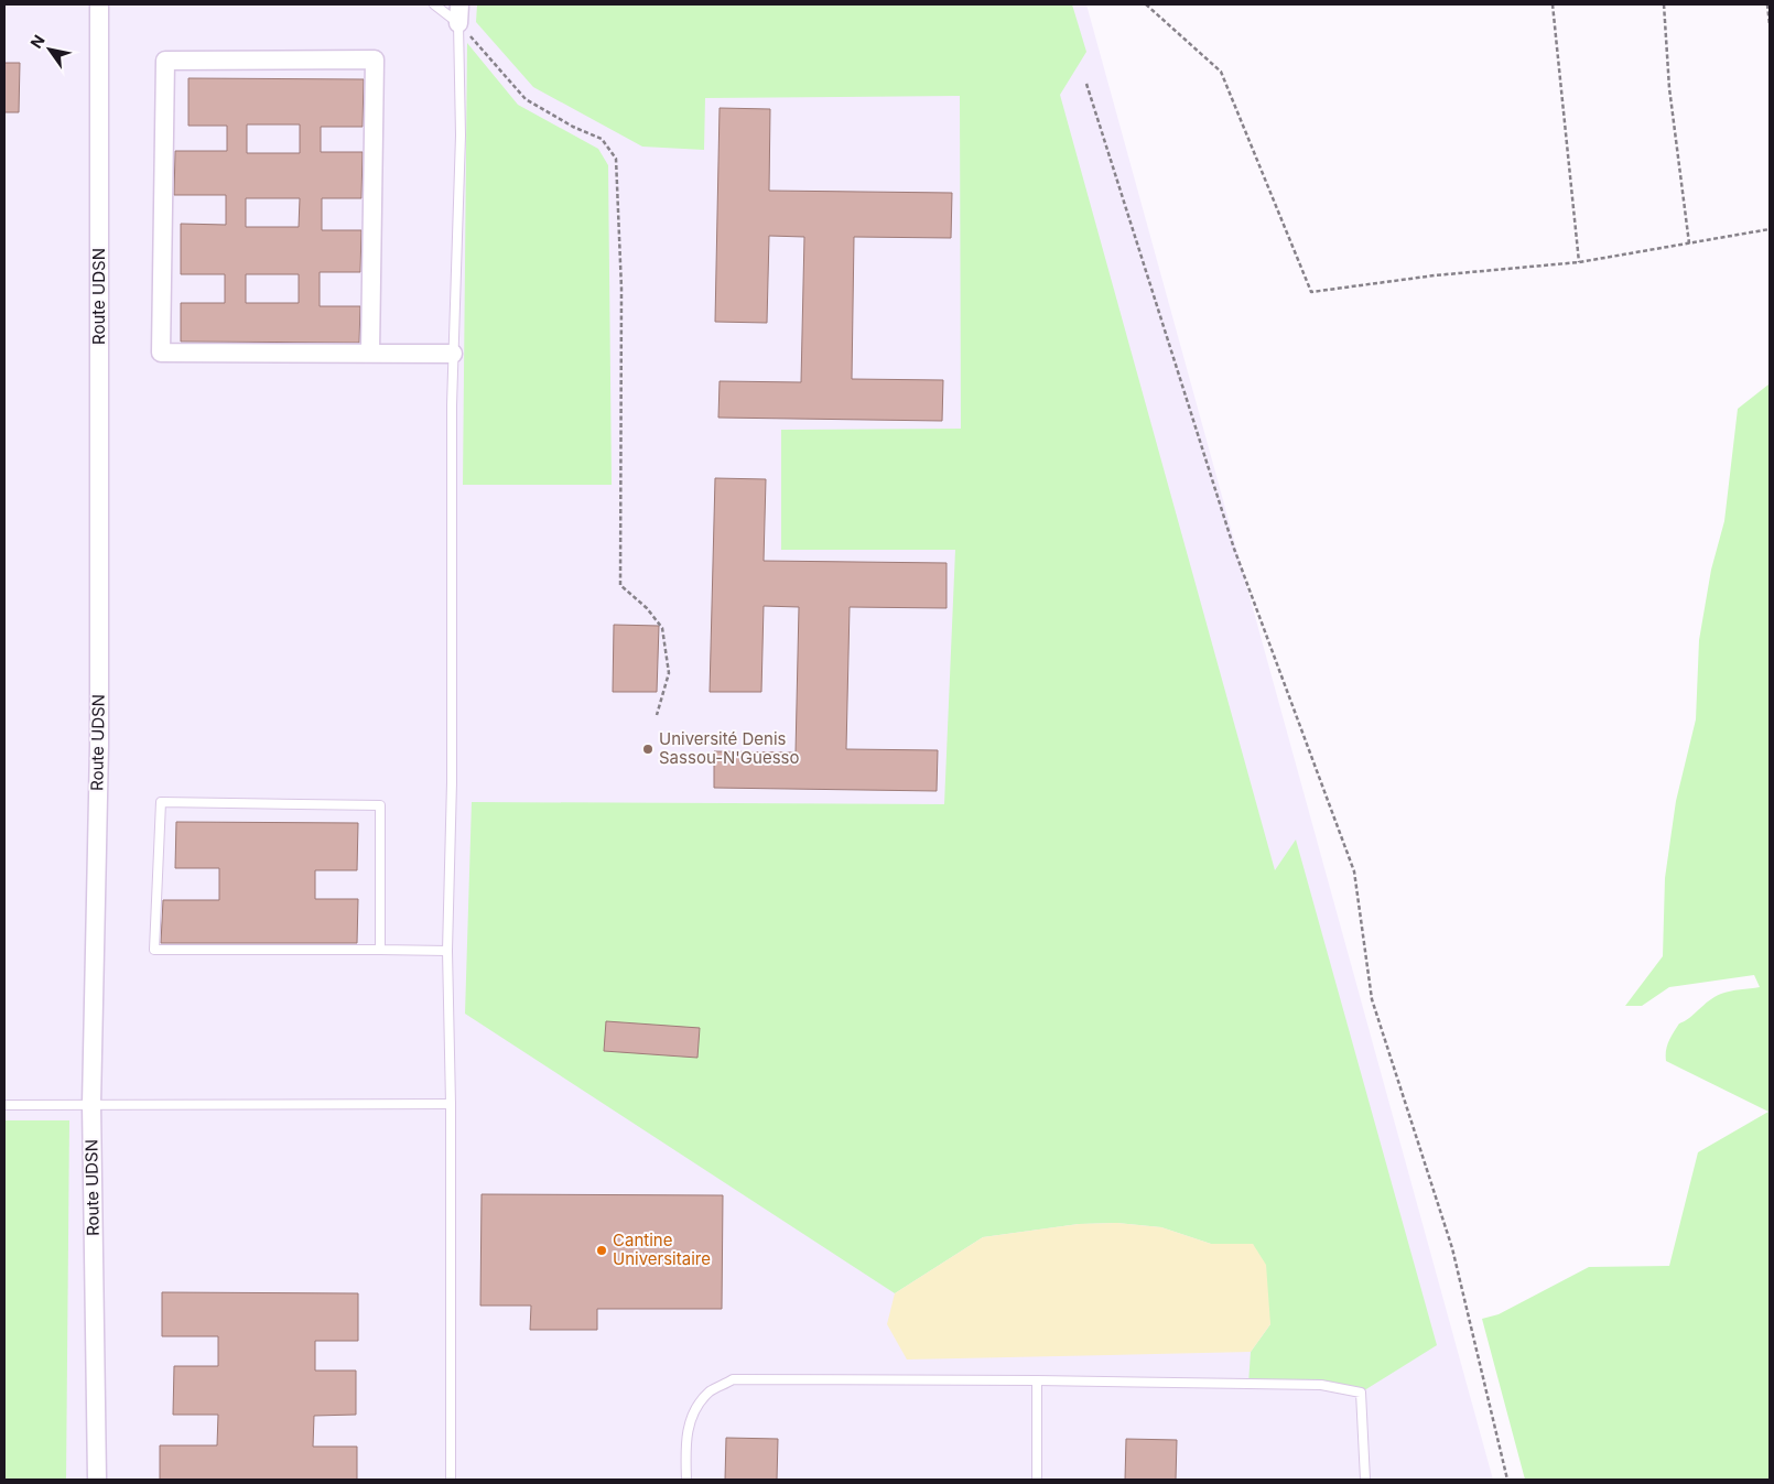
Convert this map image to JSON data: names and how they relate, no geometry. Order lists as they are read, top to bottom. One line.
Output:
{"streets":{"street":["Route UDSN"]},"places":["Université Denis Sassou-N'Guesso","Cantine Universitaire"],"north":"top left"}
